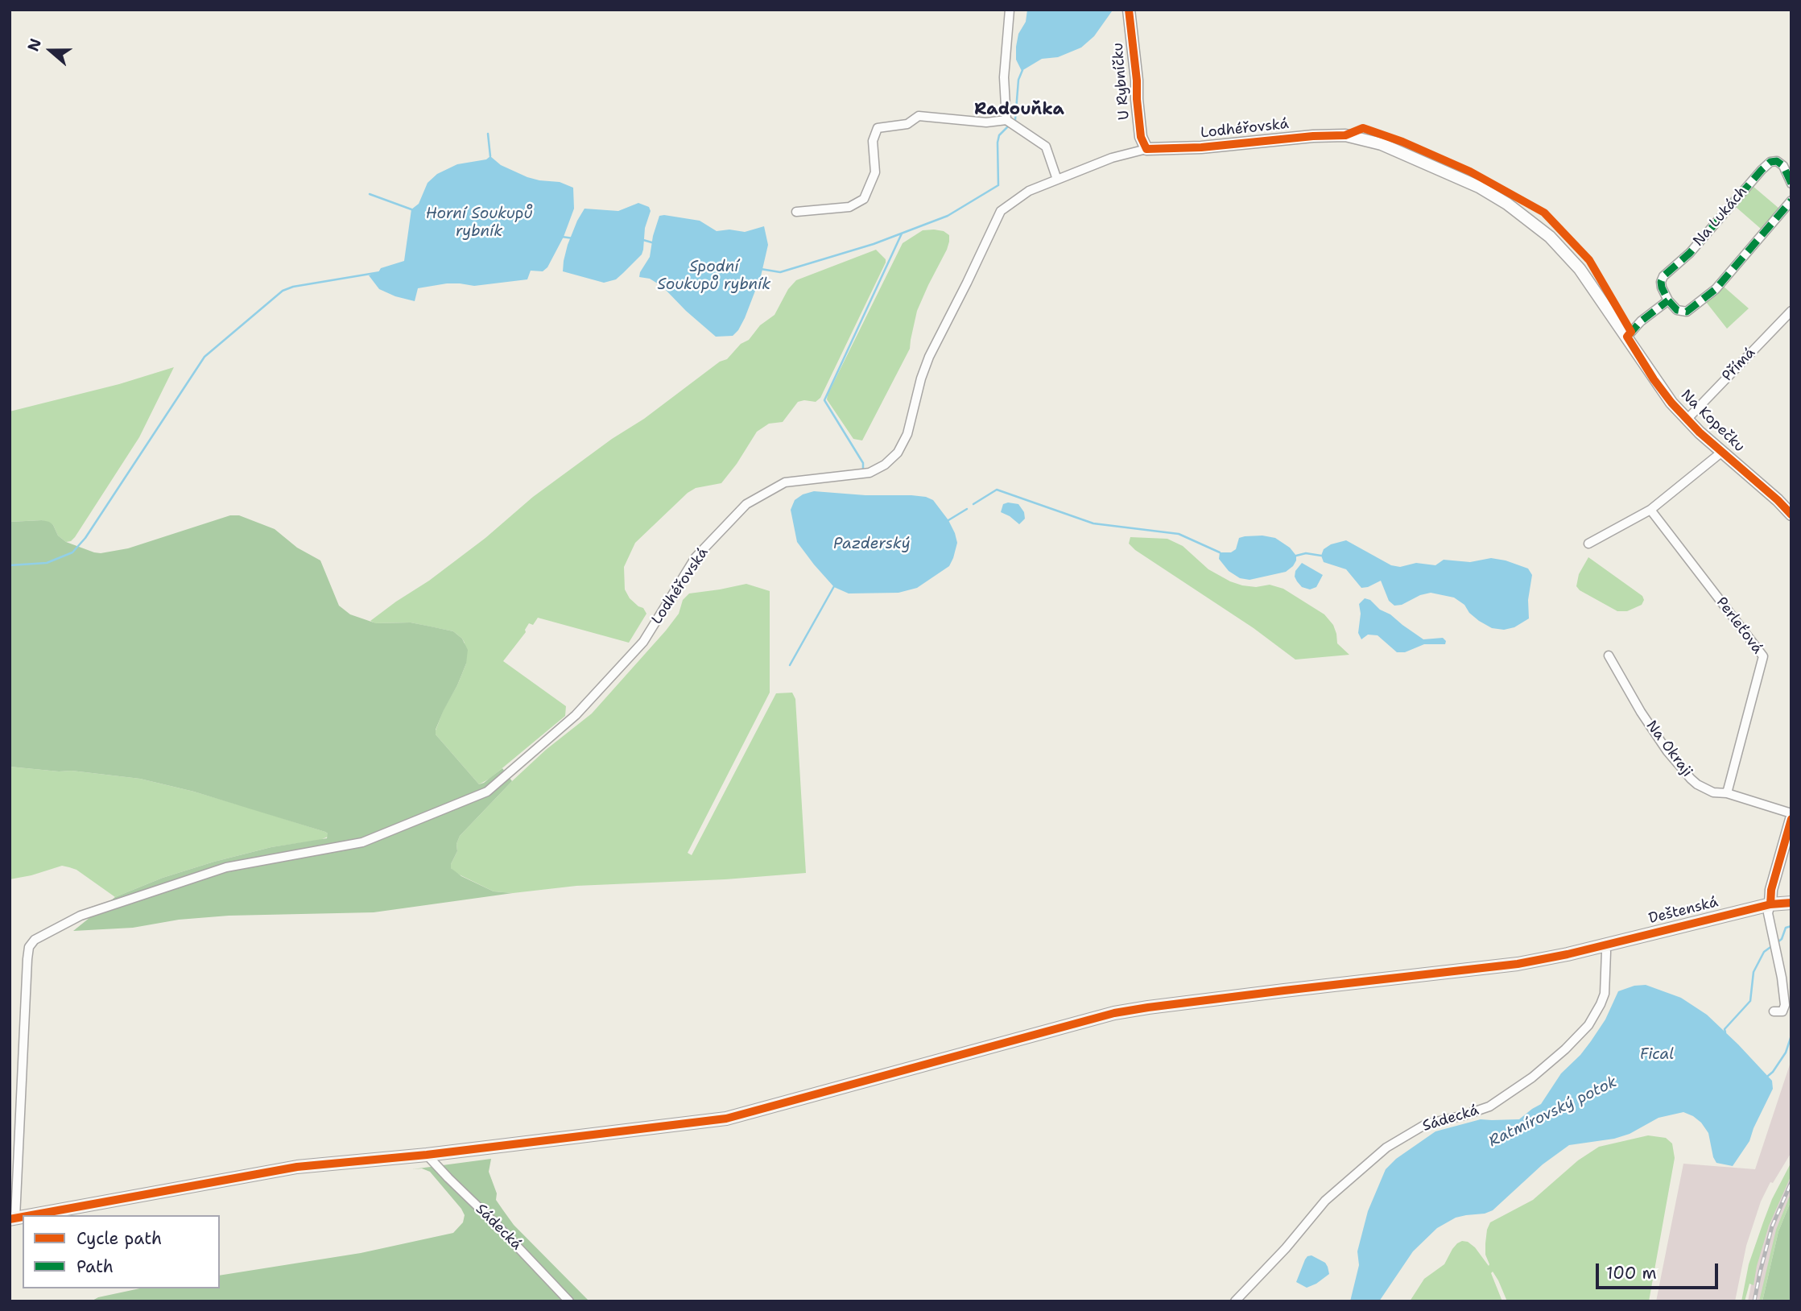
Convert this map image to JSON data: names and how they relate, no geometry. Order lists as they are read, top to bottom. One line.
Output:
{"streets":{"main road":["Deštenská"],"street":["U Rybníčku","Lodhéřovská","Na Lukách","Přímá","Na Kopečku","Perleťová","Na Okraji","Sádecká"]},"crossings":[["U Rybníčku","Lodhéřovská"],["Lodhéřovská","Na Kopečku"],["Přímá","Na Kopečku"],["Perleťová","Na Okraji"],["Deštenská","Sádecká"]],"districts":["Radouňka"],"water":["Horní Soukupů rybník","Spodní Soukupů rybník","Pazderský","Fical","Ratmírovský potok"],"legend":["Cycle path","Path"],"scale_bar":"100 m","north":"left"}
